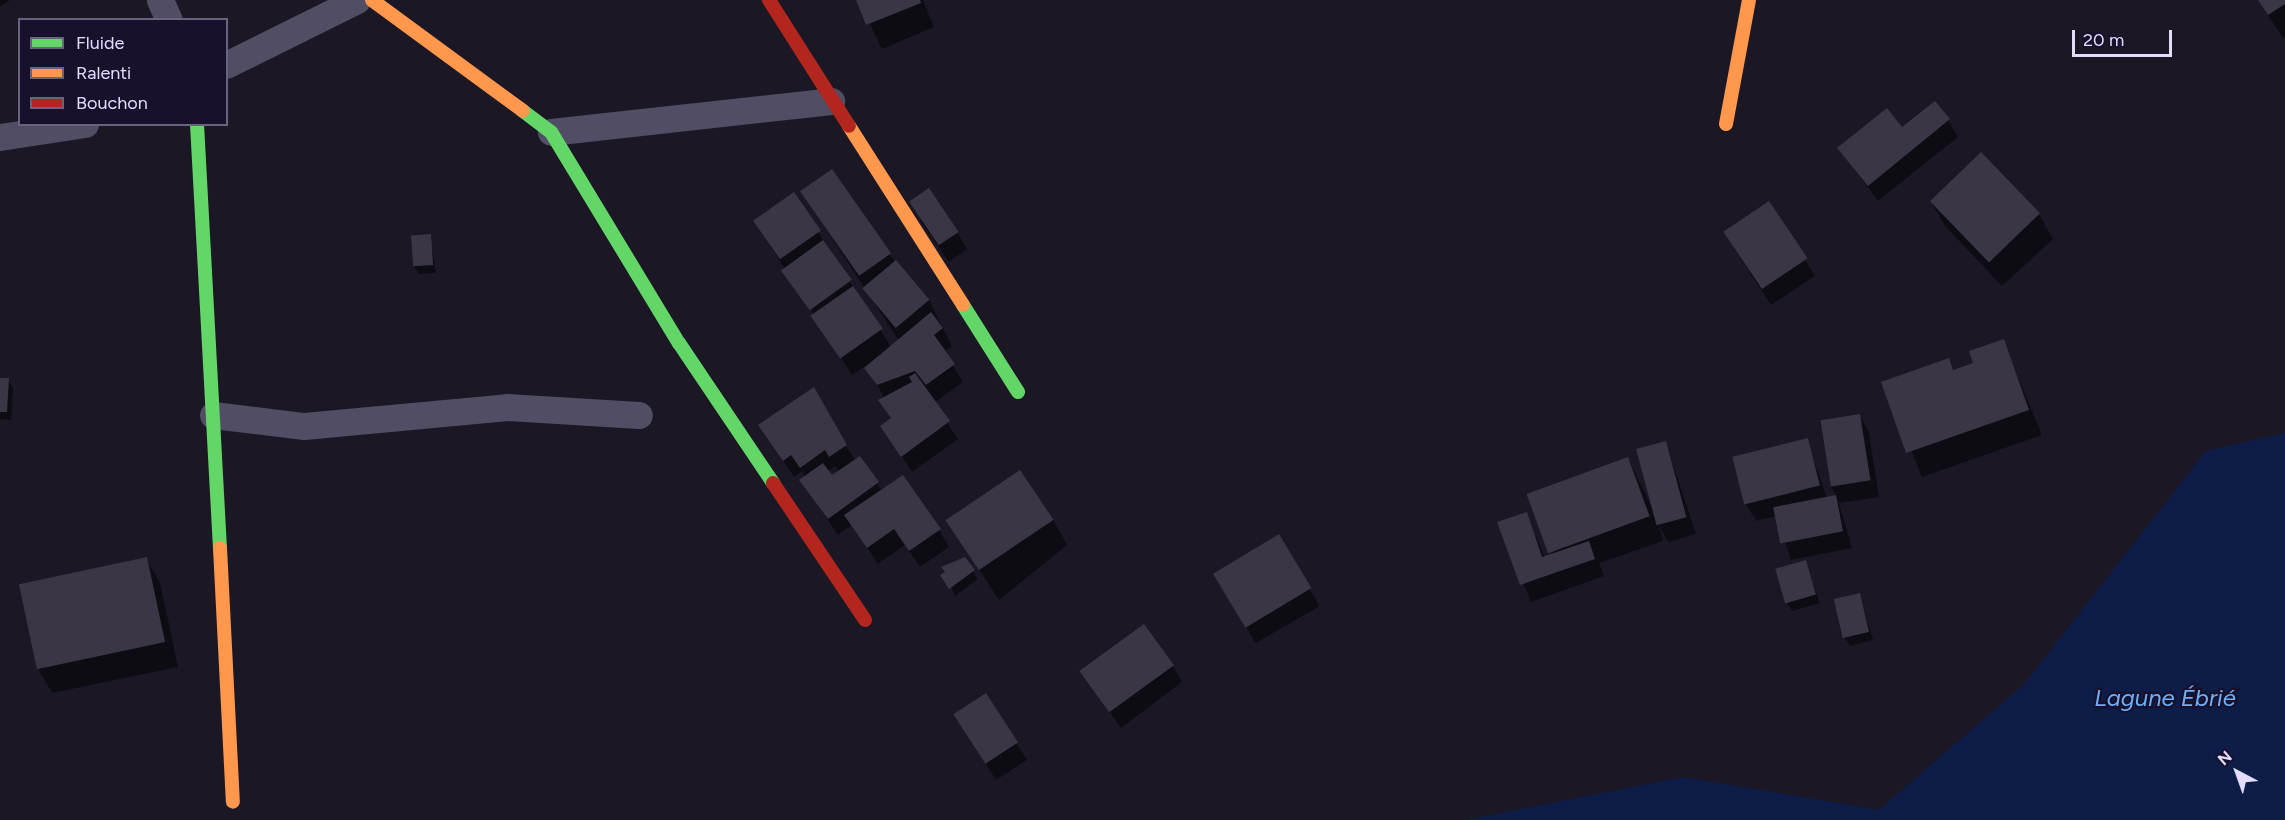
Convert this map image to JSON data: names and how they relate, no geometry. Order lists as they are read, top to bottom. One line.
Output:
{"water":["Lagune Ébrié"],"legend":["Fluide","Ralenti","Bouchon"],"scale_bar":"20 m","north":"top left"}
